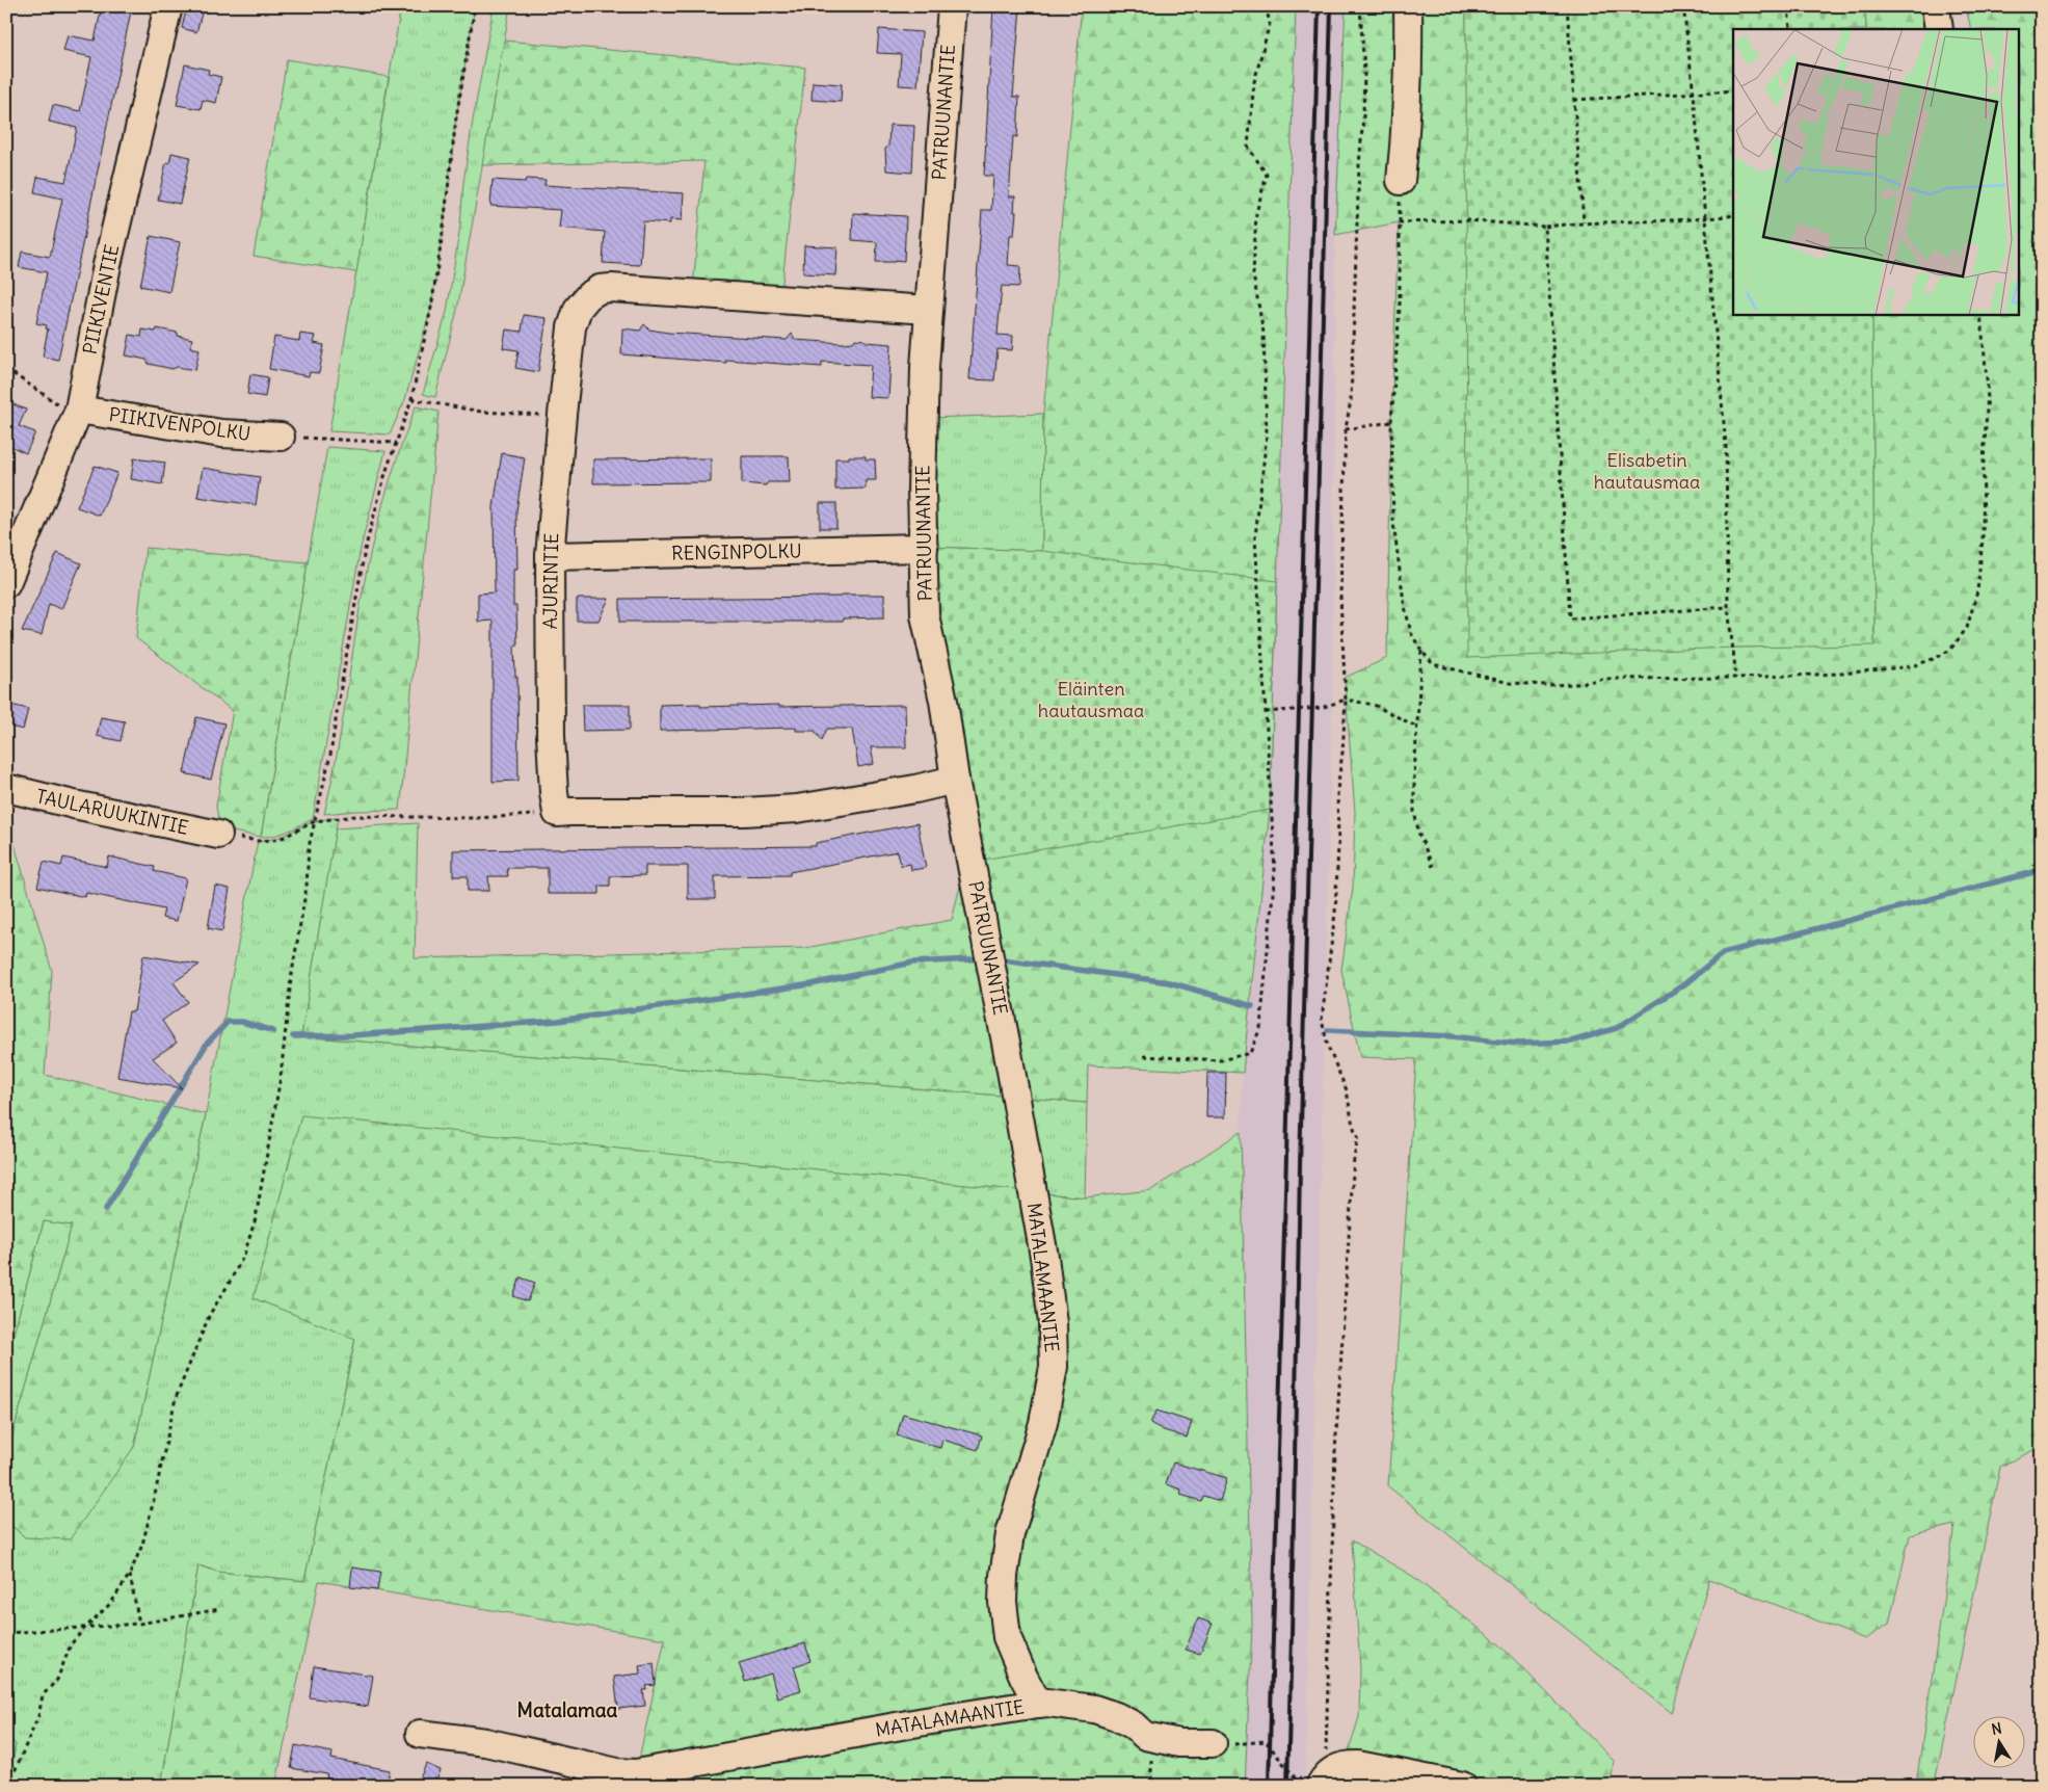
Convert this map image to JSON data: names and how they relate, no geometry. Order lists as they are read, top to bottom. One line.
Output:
{"streets":{"street":["PATRUUNANTIE","PIIKIVENTIE","PIIKIVENPOLKU","RENGINPOLKU","AJURINTIE","TAULARUUKINTIE","MATALAMAANTIE"]},"crossings":[["PATRUUNANTIE","RENGINPOLKU"],["PATRUUNANTIE","AJURINTIE"],["PATRUUNANTIE","MATALAMAANTIE"],["PIIKIVENTIE","PIIKIVENPOLKU"],["RENGINPOLKU","AJURINTIE"]],"districts":["Matalamaa"],"parks":["Elisabetin hautausmaa","Eläinten hautausmaa"],"north":"top"}
